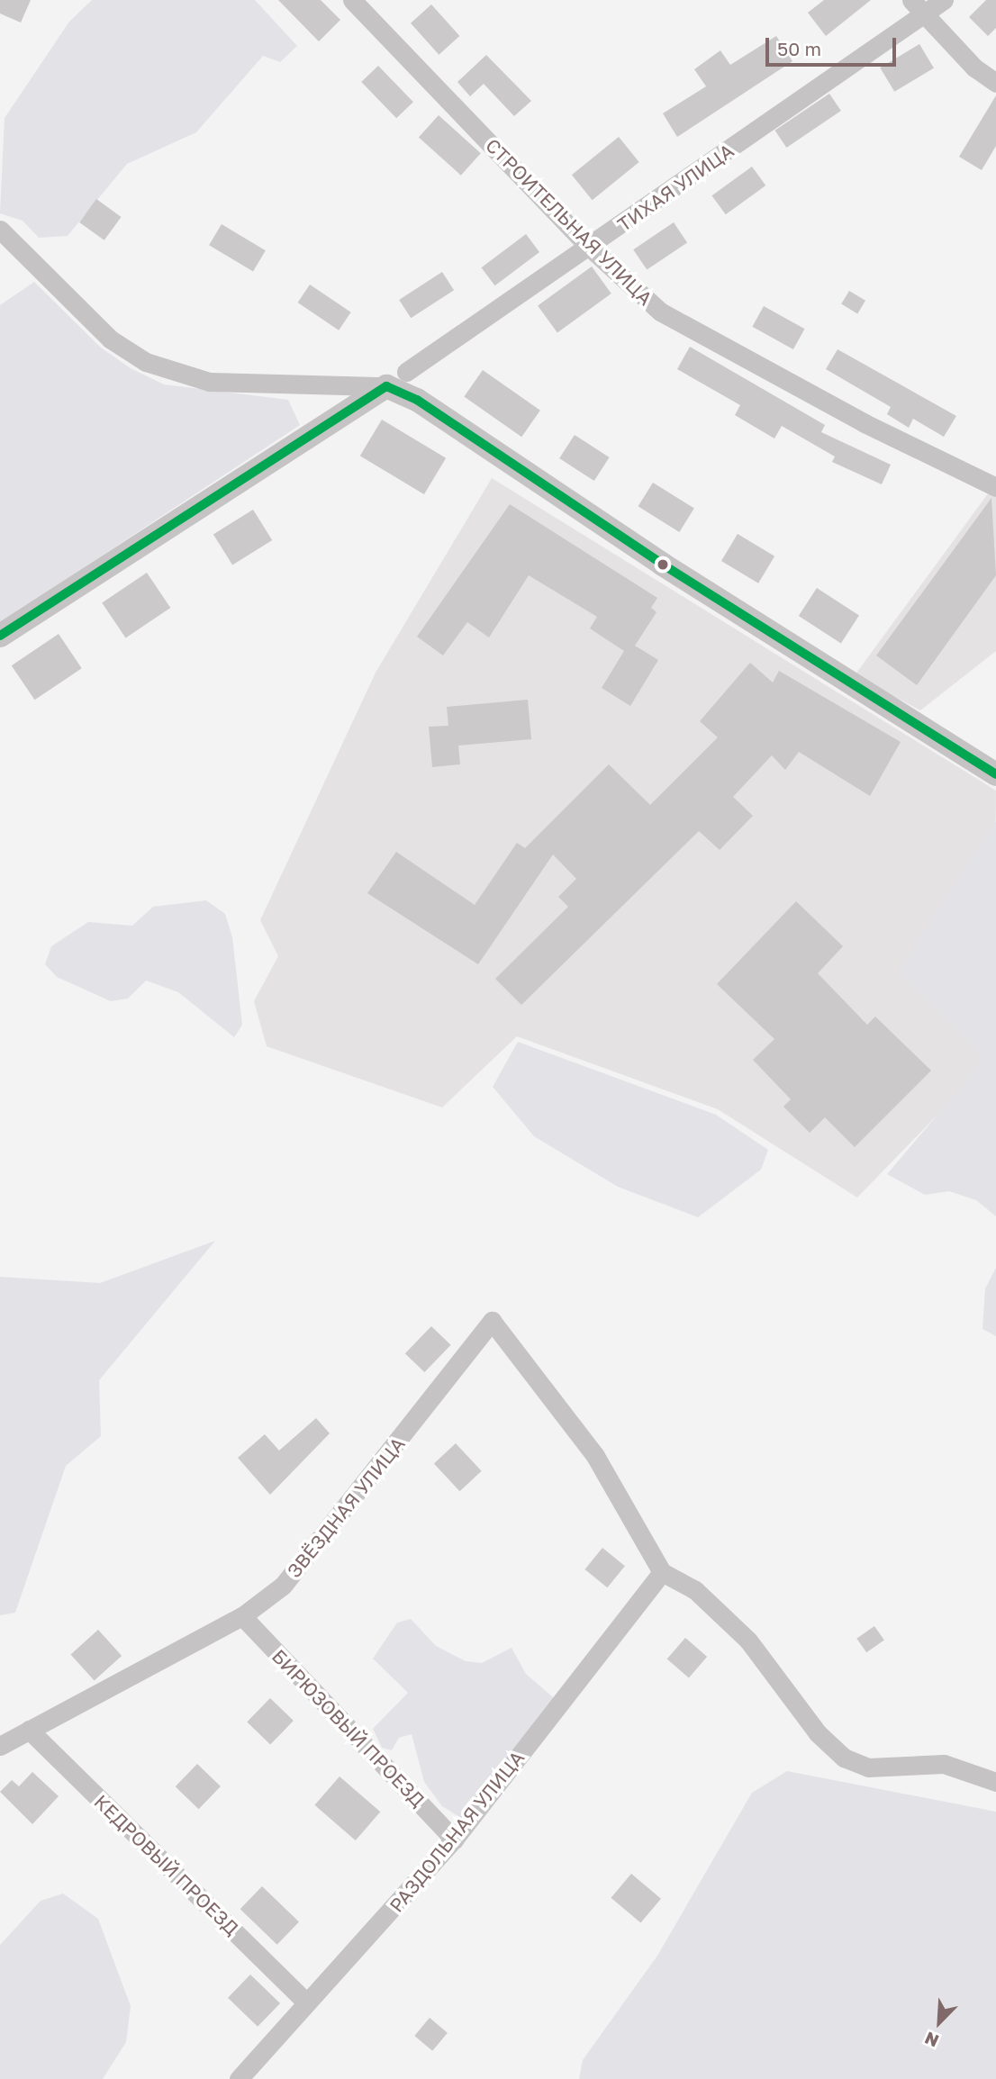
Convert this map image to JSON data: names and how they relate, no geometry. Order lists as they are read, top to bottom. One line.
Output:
{"streets":{"street":["ТИХАЯ УЛИЦА","СТРОИТЕЛЬНАЯ УЛИЦА","ЗВЁЗДНАЯ УЛИЦА","БИРЮЗОВЫЙ ПРОЕЗД","РАЗДОЛЬНАЯ УЛИЦА","КЕДРОВЫЙ ПРОЕЗД"]},"crossings":[["ТИХАЯ УЛИЦА","СТРОИТЕЛЬНАЯ УЛИЦА"],["ЗВЁЗДНАЯ УЛИЦА","БИРЮЗОВЫЙ ПРОЕЗД"],["ЗВЁЗДНАЯ УЛИЦА","РАЗДОЛЬНАЯ УЛИЦА"],["ЗВЁЗДНАЯ УЛИЦА","КЕДРОВЫЙ ПРОЕЗД"],["БИРЮЗОВЫЙ ПРОЕЗД","РАЗДОЛЬНАЯ УЛИЦА"],["РАЗДОЛЬНАЯ УЛИЦА","КЕДРОВЫЙ ПРОЕЗД"]],"scale_bar":"50 m","north":"bottom left"}
